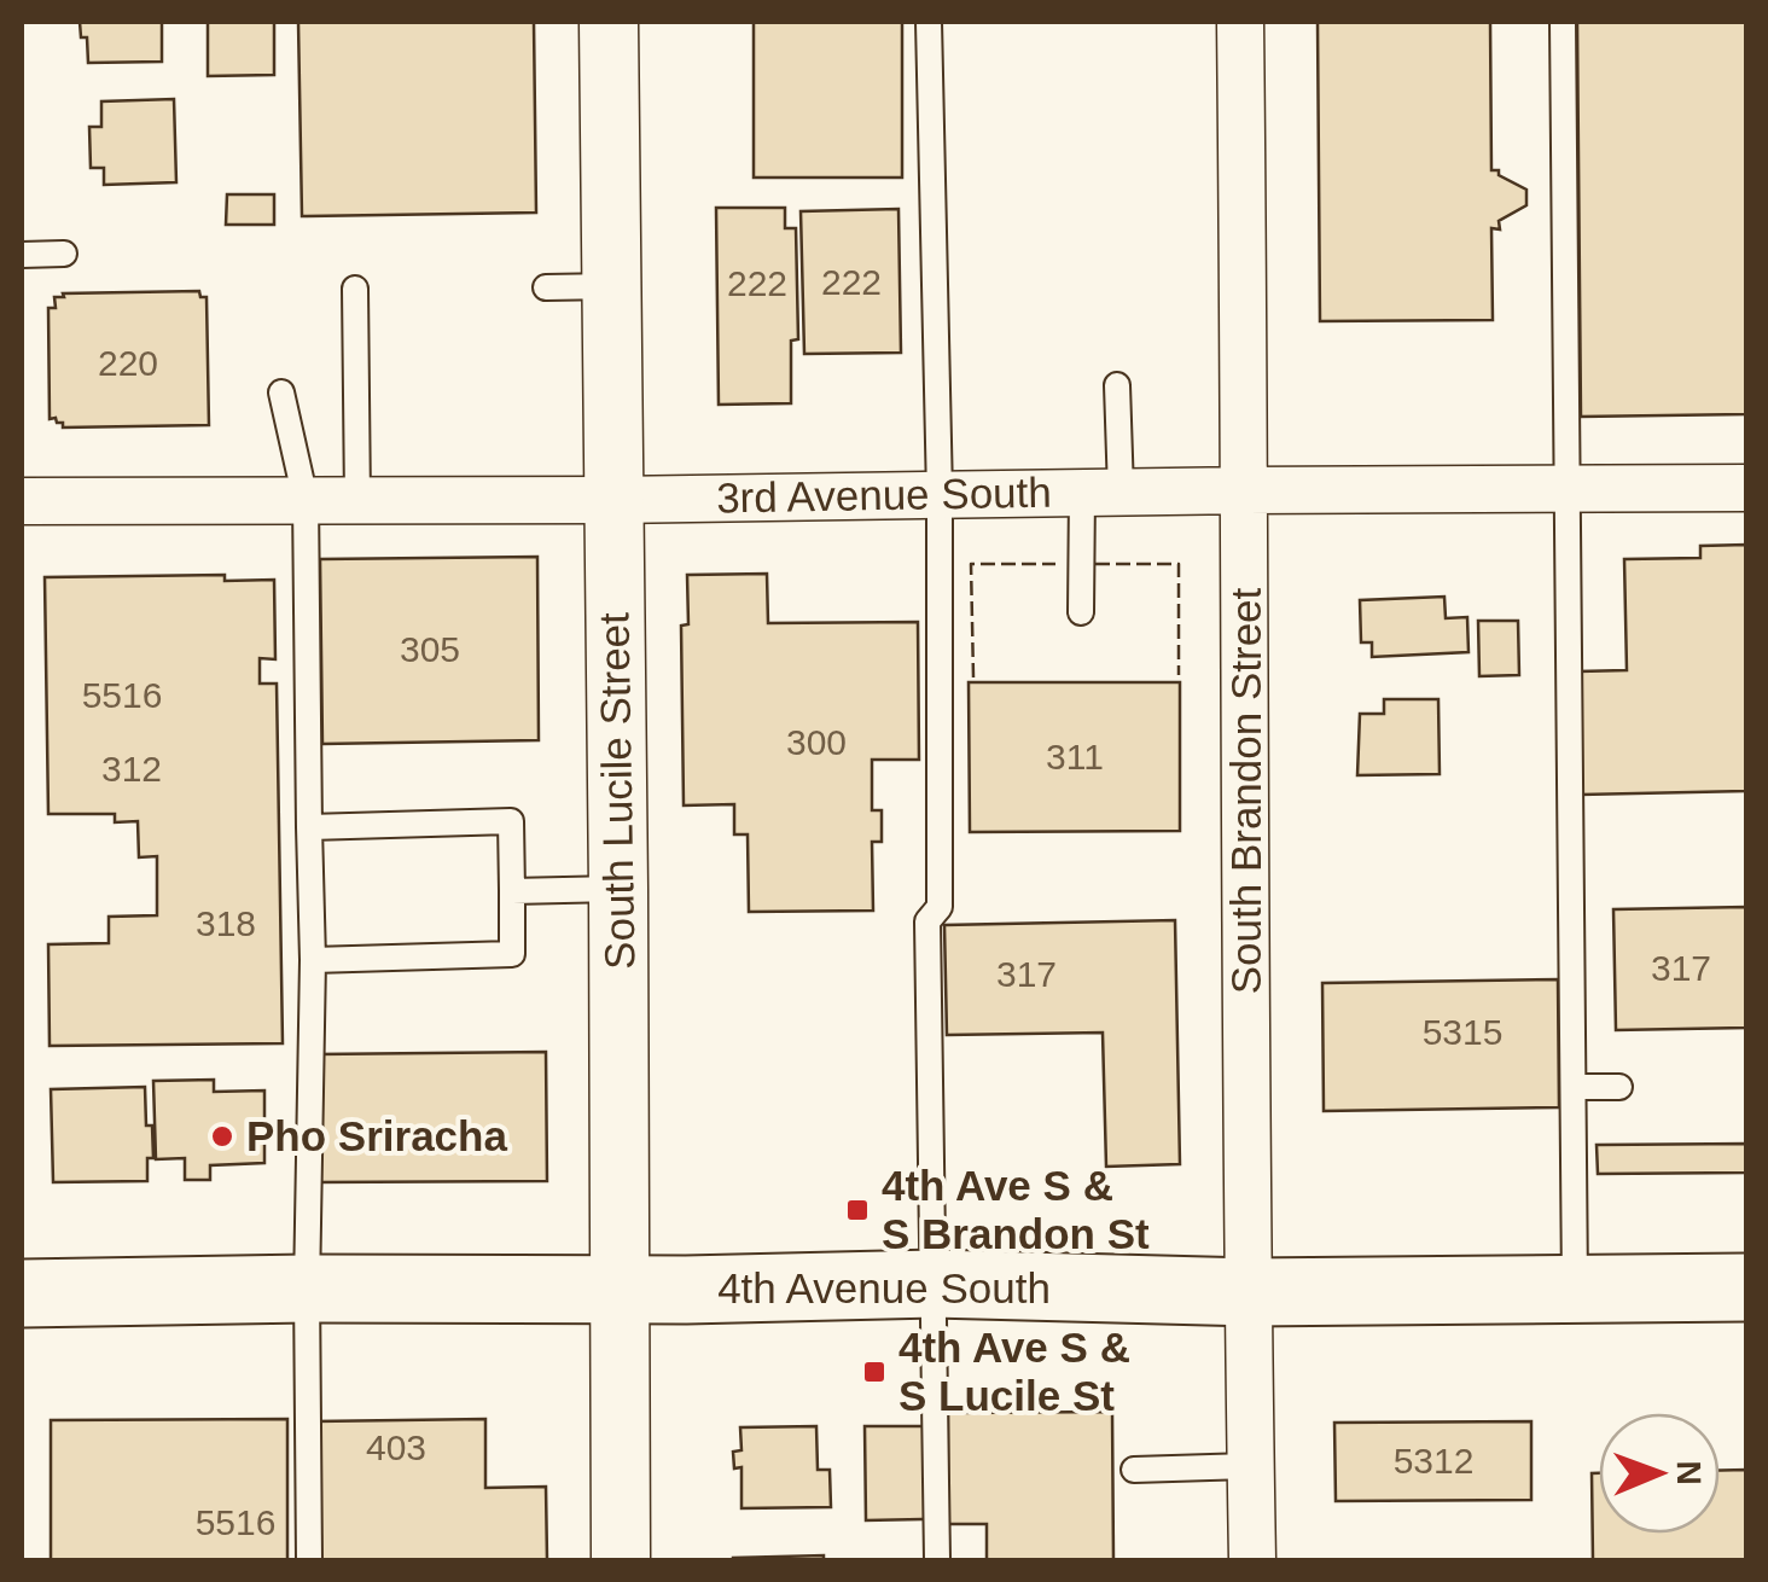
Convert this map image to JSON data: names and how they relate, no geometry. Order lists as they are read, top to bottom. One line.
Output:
{"streets":{"main road":["4th Avenue South"],"street":["3rd Avenue South","South Lucile Street","South Brandon Street"]},"crossings":[["3rd Avenue South","South Lucile Street"],["3rd Avenue South","South Brandon Street"],["South Lucile Street","4th Avenue South"],["South Brandon Street","4th Avenue South"]],"places":{"other":["Pho Sriracha"],"transit":["4th Ave S & S Brandon St","4th Ave S & S Lucile St"]},"house_numbers":["222","222","220","305","5516","300","311","312","318","317","317","5315","403","5312","5516"],"north":"right"}
